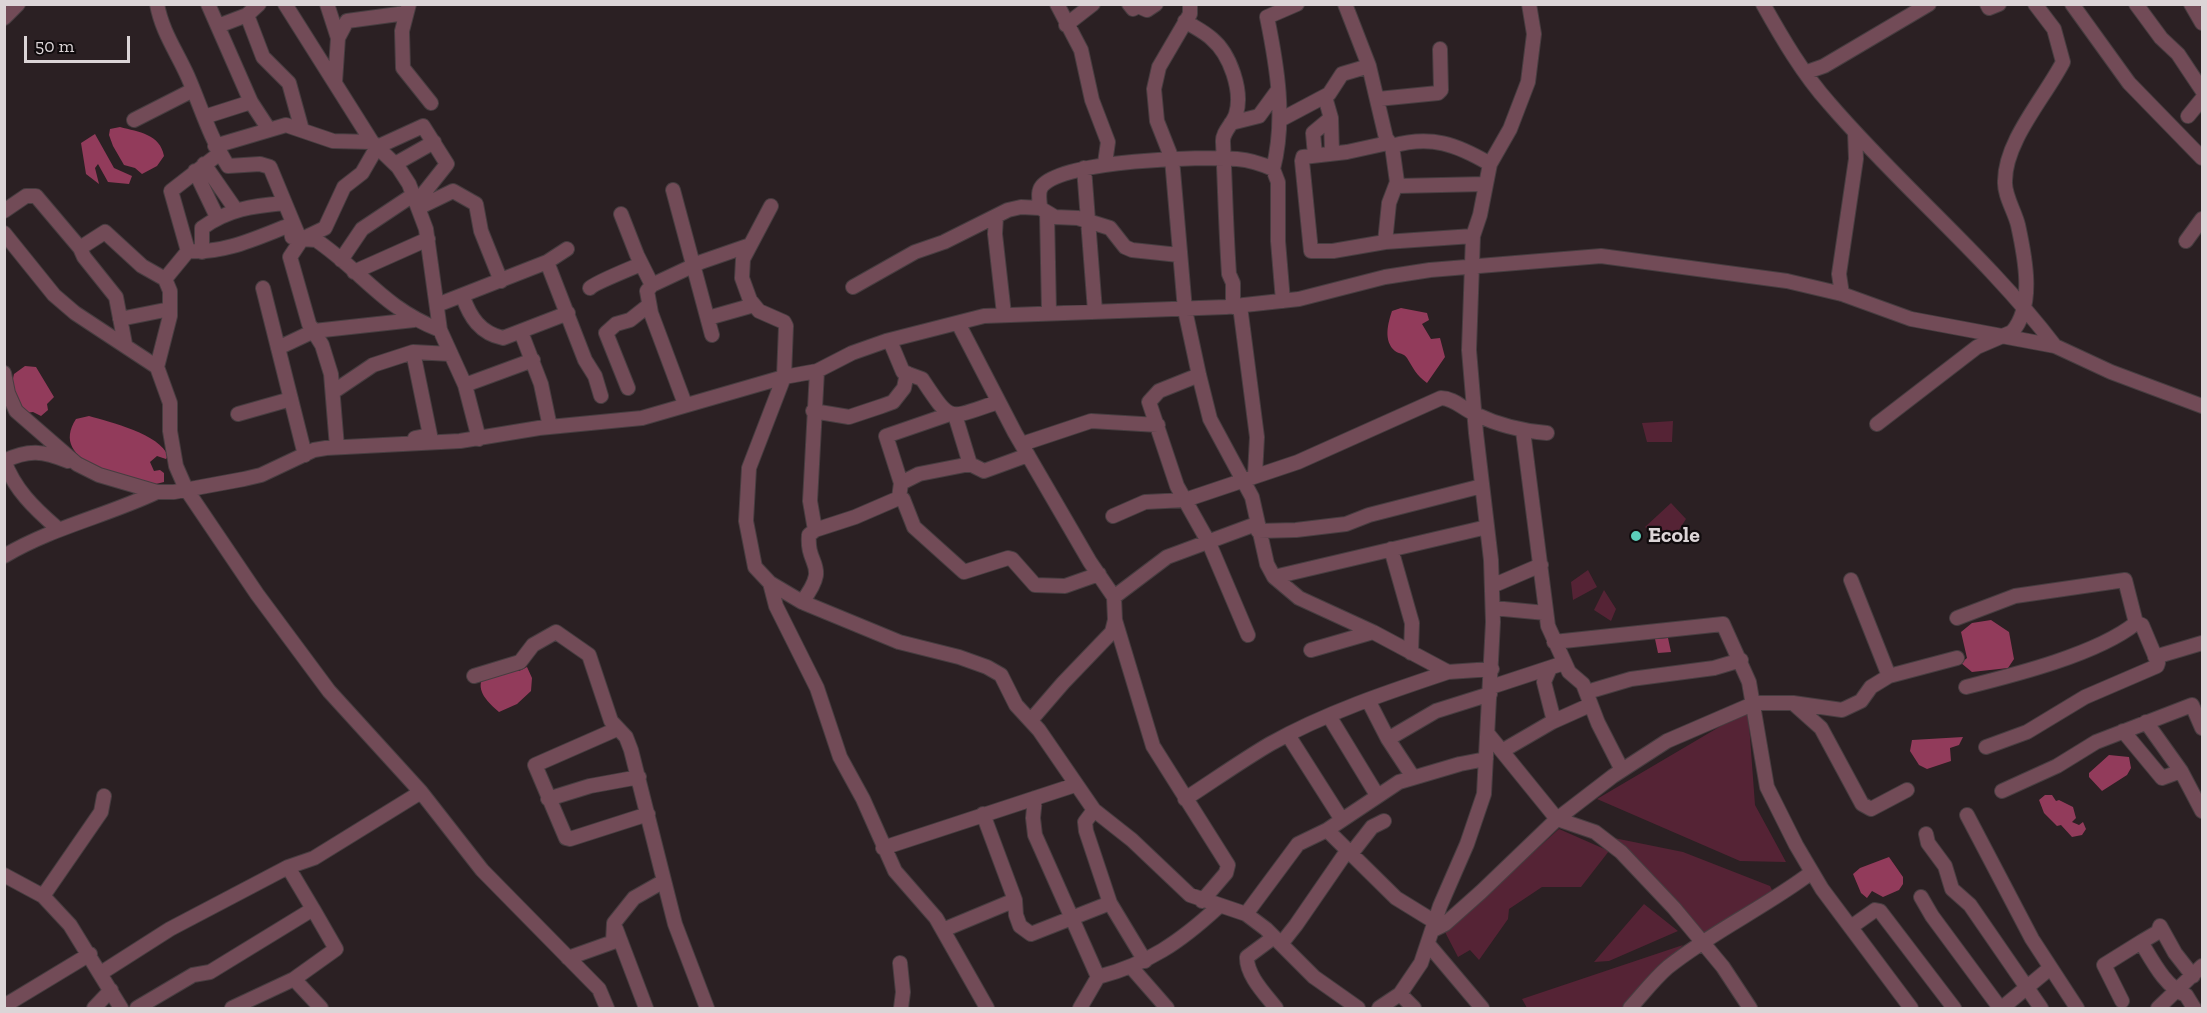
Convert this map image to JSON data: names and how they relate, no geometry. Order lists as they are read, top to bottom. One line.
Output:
{"places":["Ecole"],"scale_bar":"50 m"}
